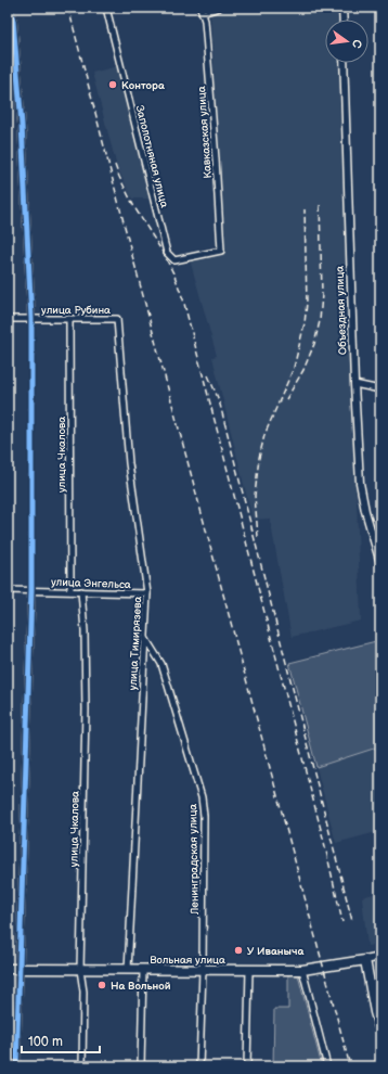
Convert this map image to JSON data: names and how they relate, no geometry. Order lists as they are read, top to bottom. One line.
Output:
{"streets":{"main road":["Вольная улица"],"street":["Кавказская улица","Заполотняная улица","улица Рубина","Объездная улица","улица Чкалова","улица Энгельса","улица Тимирязева","Ленинградская улица"]},"crossings":[["Кавказская улица","Заполотняная улица"],["улица Рубина","улица Чкалова"],["улица Рубина","улица Тимирязева"],["улица Чкалова","улица Энгельса"],["улица Чкалова","Вольная улица"],["улица Энгельса","улица Тимирязева"],["улица Тимирязева","Ленинградская улица"],["улица Тимирязева","Вольная улица"],["Ленинградская улица","Вольная улица"]],"places":["Контора","У Иваныча","На Вольной"],"scale_bar":"100 m","north":"right"}
